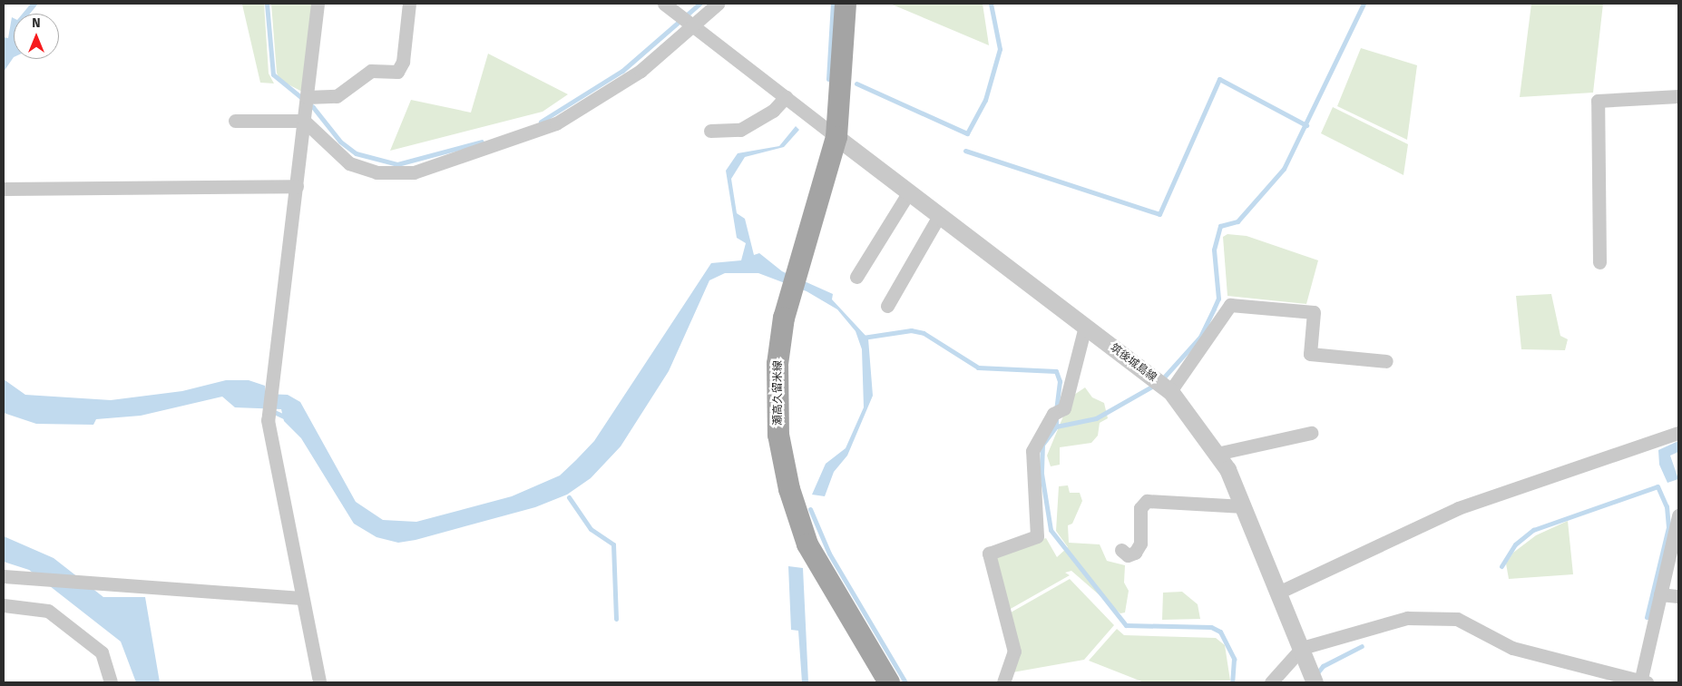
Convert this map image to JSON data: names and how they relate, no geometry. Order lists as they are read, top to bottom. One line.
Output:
{"streets":{"main road":["瀬高久留米線"],"street":["筑後城島線"]},"crossings":[["筑後城島線","瀬高久留米線"]],"north":"top"}
